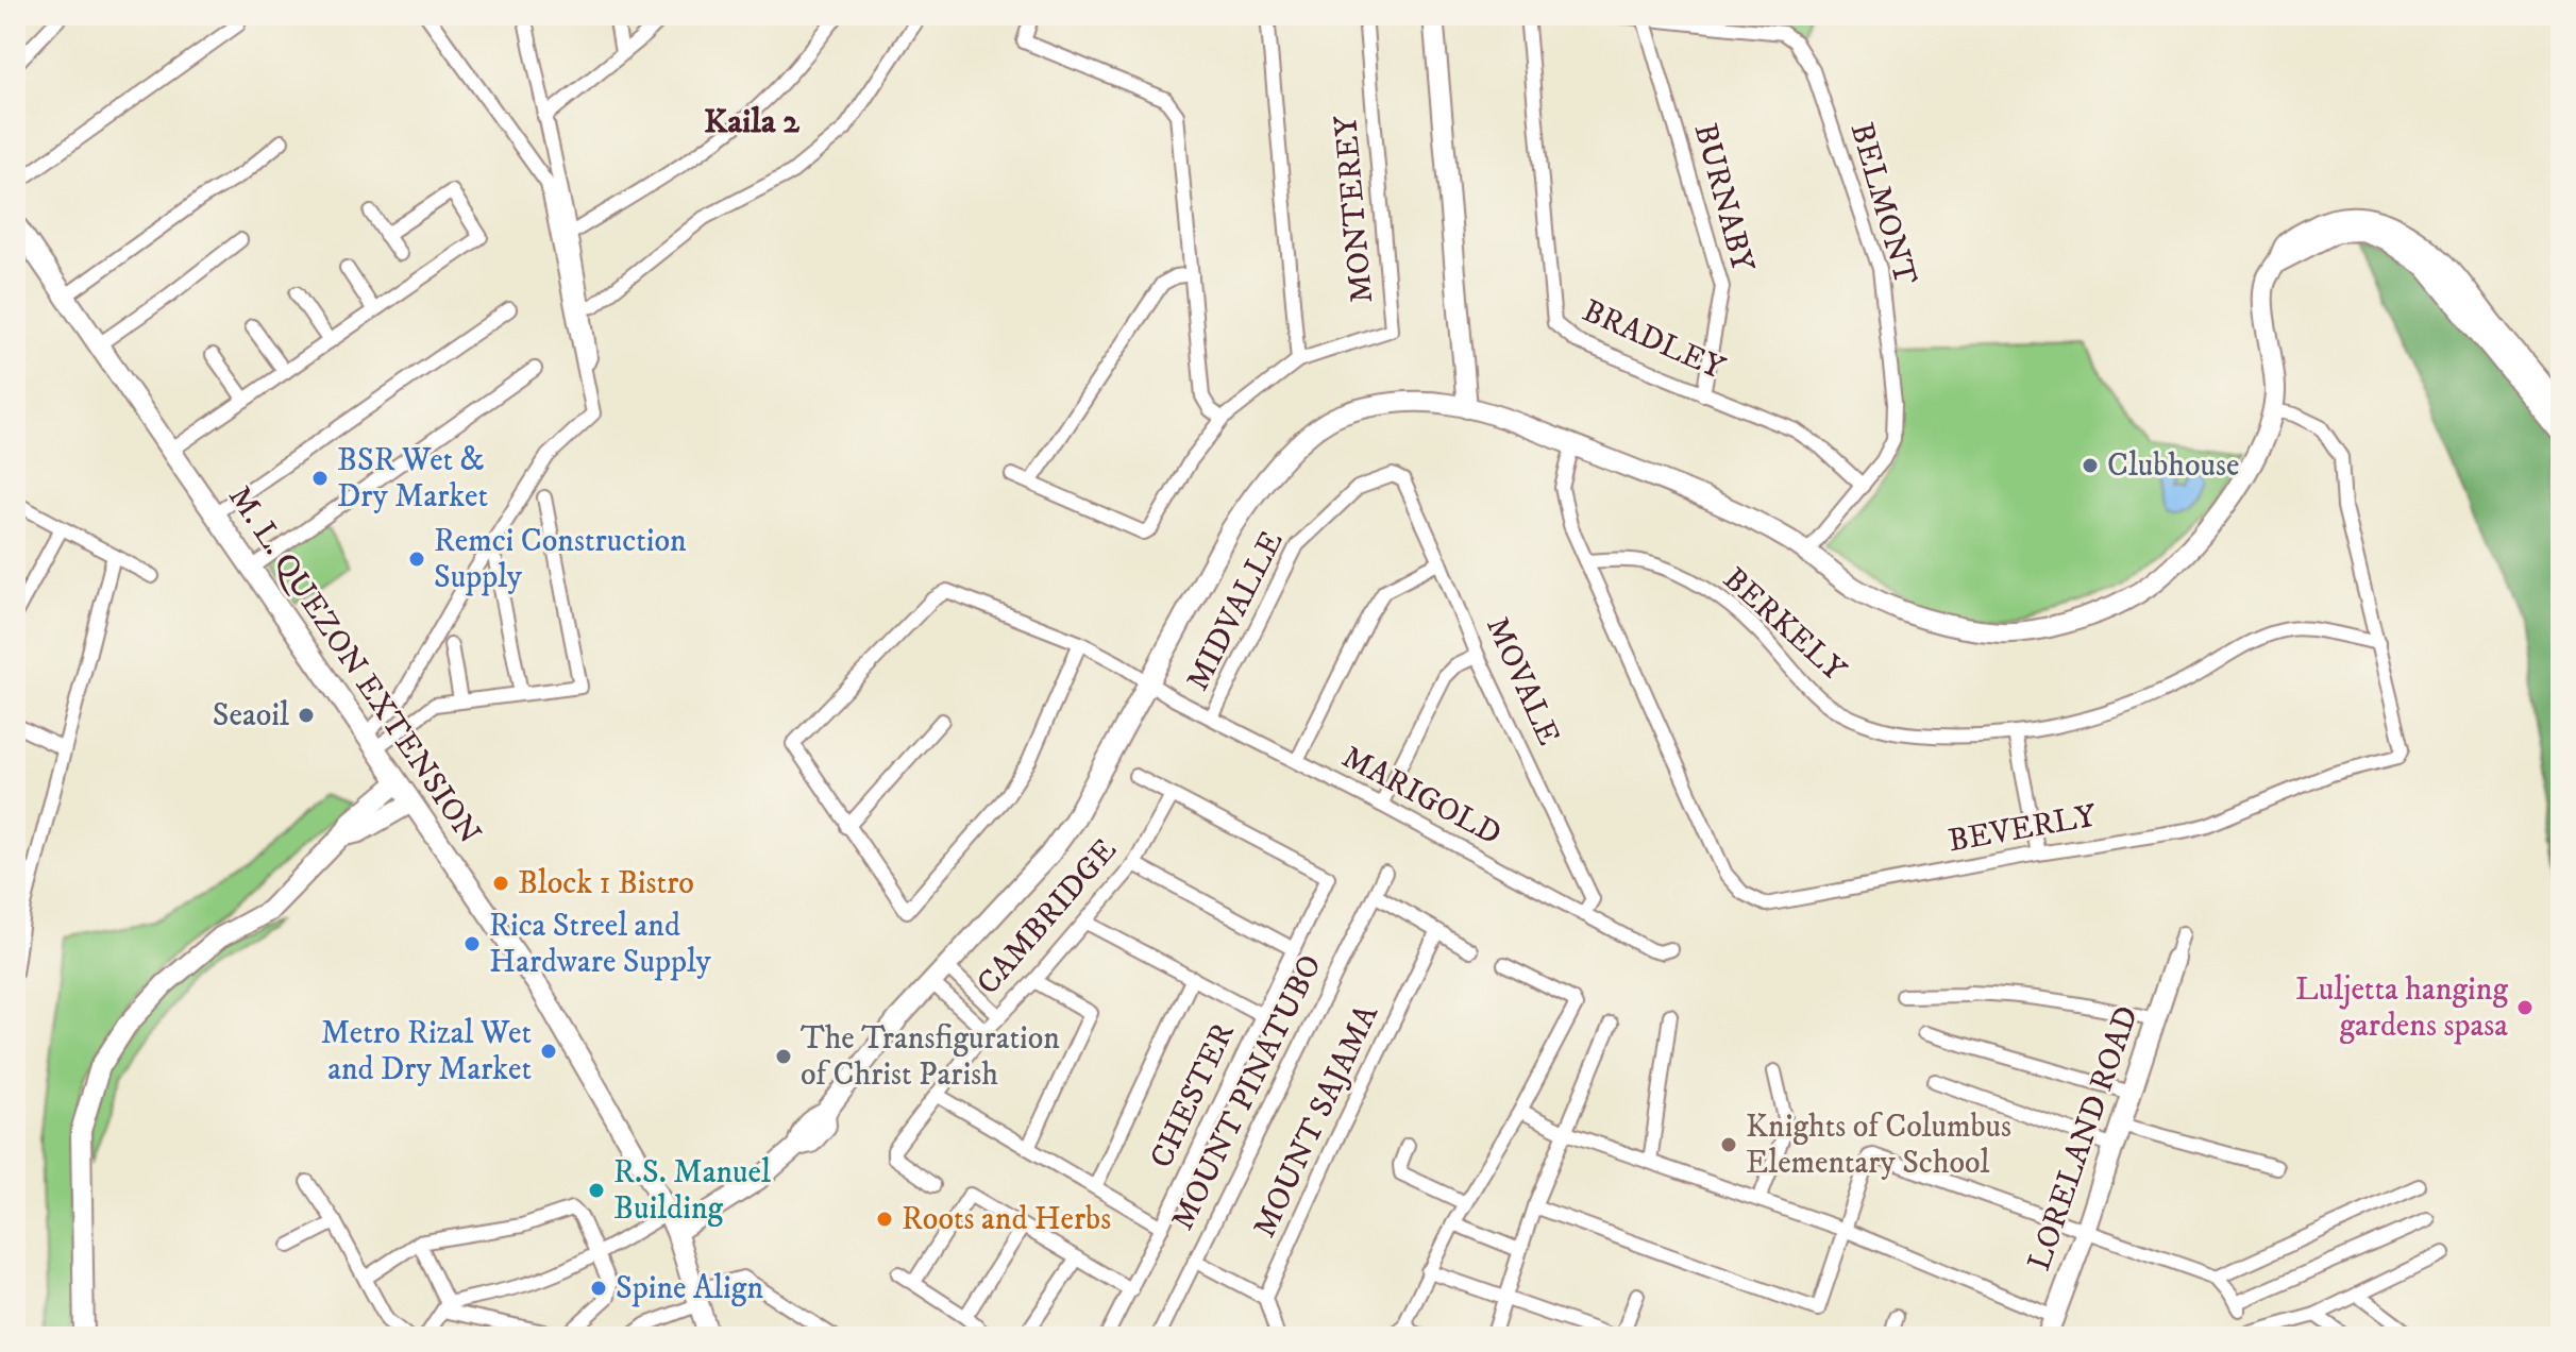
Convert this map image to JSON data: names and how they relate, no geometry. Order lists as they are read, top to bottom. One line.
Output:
{"streets":{"street":["BURNABY","BELMONT","MONTEREY","BRADLEY","MIDVALLE","BERKELY","M. L. QUEZON EXTENSION","MOVALE","MARIGOLD","BEVERLY","CAMBRIDGE","MOUNT PINATUBO","CHESTER","MOUNT SAJAMA","LORELAND ROAD"]},"crossings":[["BURNABY","BELMONT"],["BURNABY","BRADLEY"],["BELMONT","BRADLEY"],["MIDVALLE","MOVALE"],["MIDVALLE","MARIGOLD"],["BERKELY","BEVERLY"],["MOVALE","MARIGOLD"],["CAMBRIDGE","CHESTER"]],"districts":["Kaila 2"],"places":["Clubhouse","BSR Wet & Dry Market","Remci Construction Supply","Seaoil","Block 1 Bistro","Rica Streel and Hardware Supply","Luljetta hanging gardens spasa","Metro Rizal Wet and Dry Market","The Transfiguration of Christ Parish","Knights of Columbus Elementary School","R.S. Manuel Building","Roots and Herbs","Spine Align"]}
